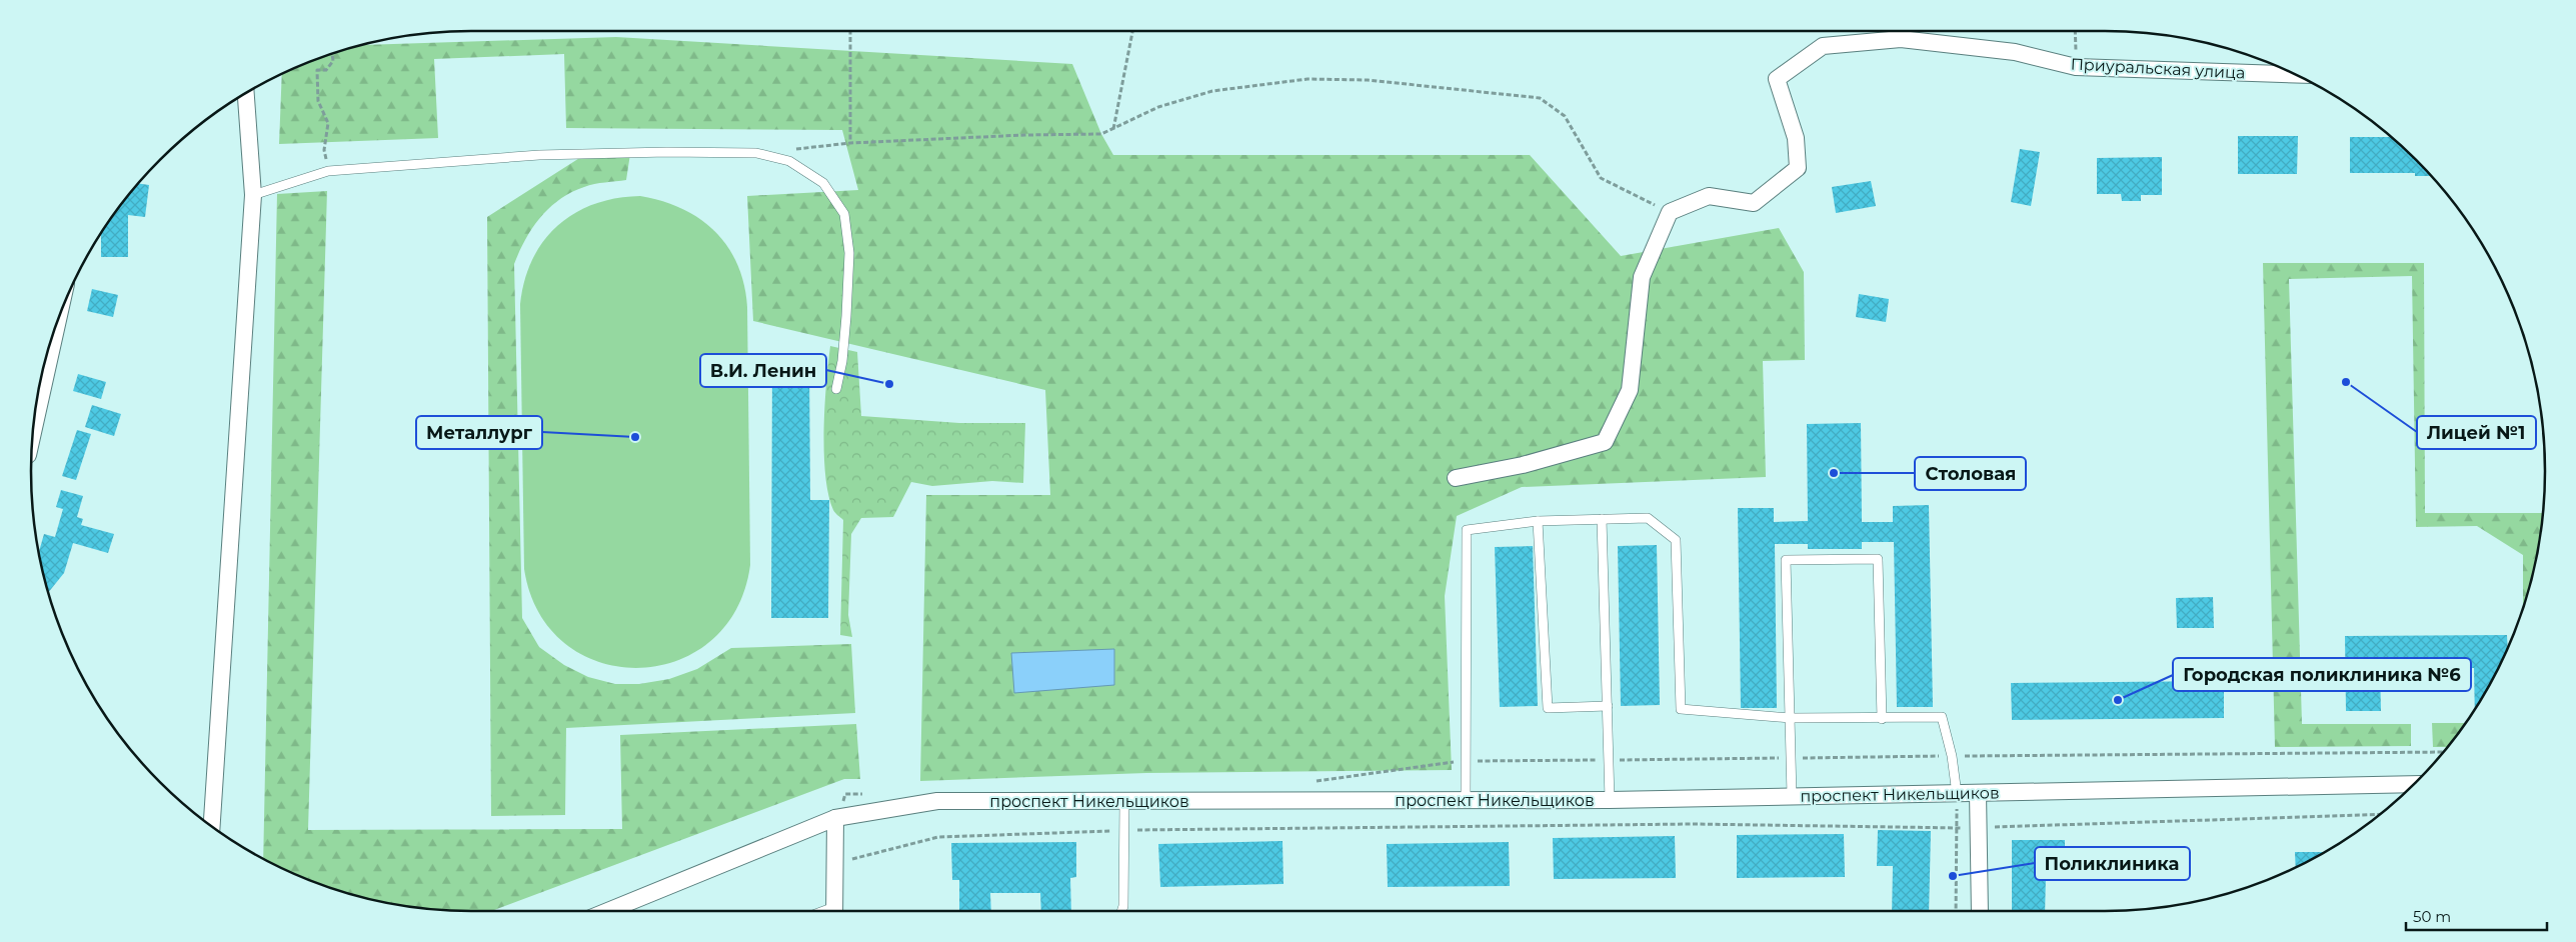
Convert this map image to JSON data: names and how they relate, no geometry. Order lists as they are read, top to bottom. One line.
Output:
{"streets":{"street":["Приуральская улица","проспект Никельщиков"]},"places":["Лицей №1","В.И. Ленин","Металлург","Столовая","Городская поликлиника №6","Поликлиника"],"scale_bar":"50 m"}
